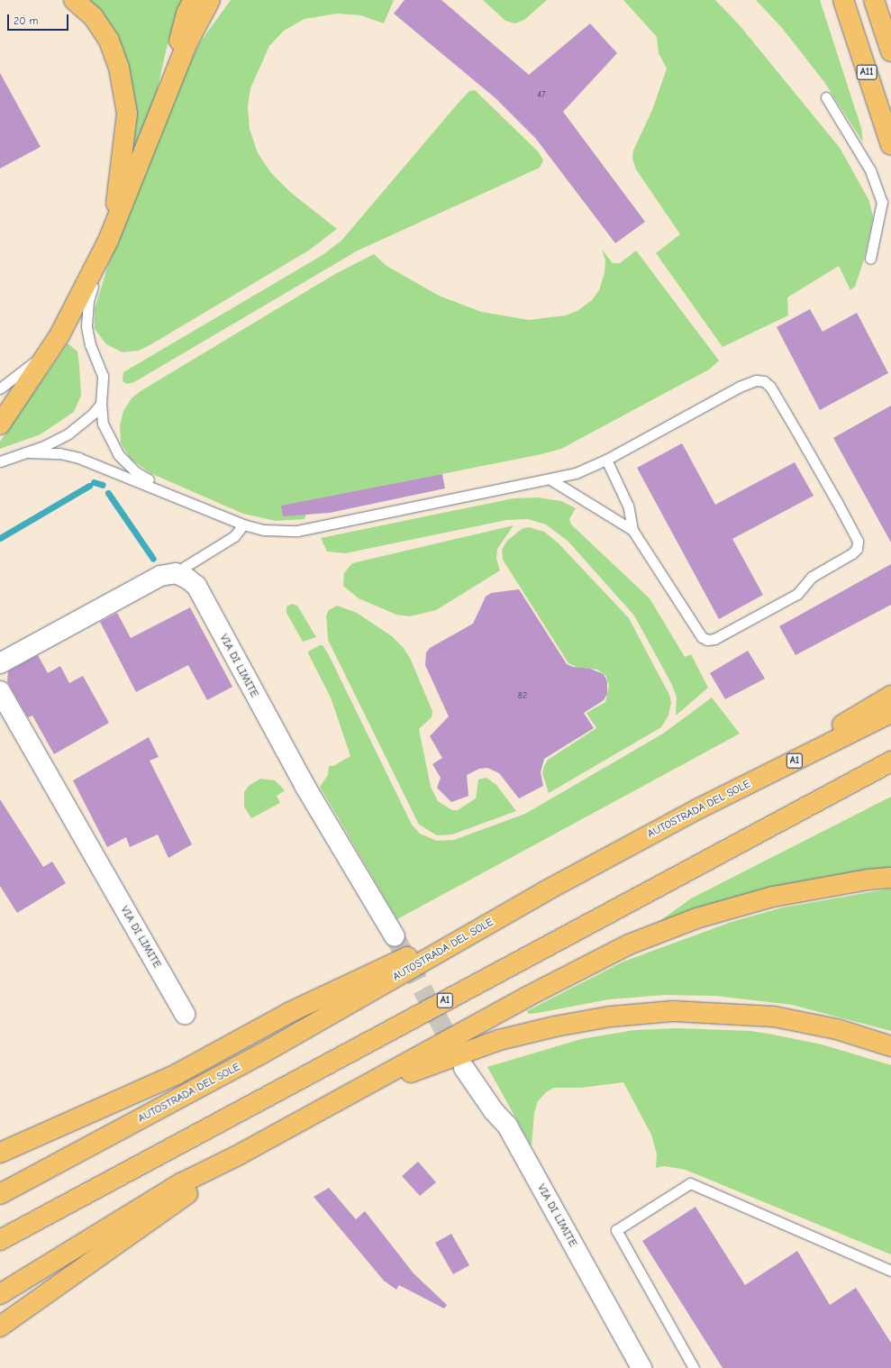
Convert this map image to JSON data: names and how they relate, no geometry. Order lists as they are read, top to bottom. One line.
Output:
{"streets":{"highway":["A11","A1","AUTOSTRADA DEL SOLE"],"street":["VIA DI LIMITE"]},"house_numbers":["47","82"],"scale_bar":"20 m"}
